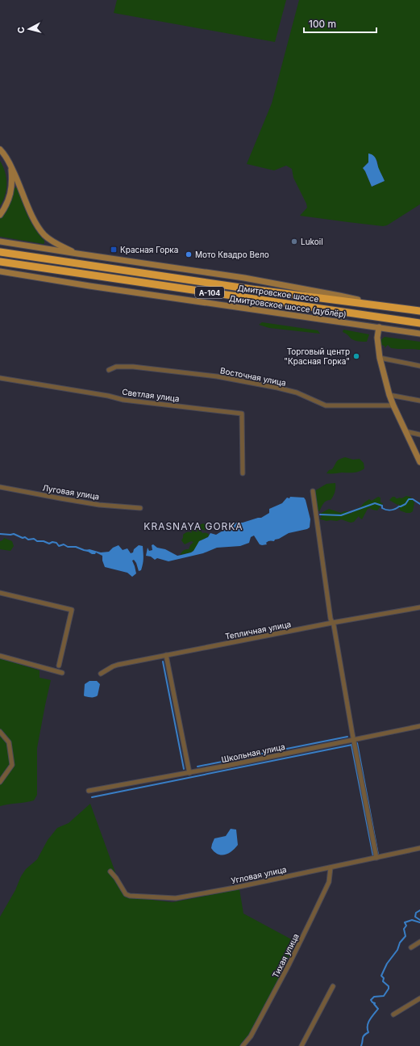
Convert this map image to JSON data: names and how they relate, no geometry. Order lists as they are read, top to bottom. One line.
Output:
{"streets":{"highway":["А-104","Дмитровское шоссе"],"main road":["Дмитровское шоссе (дублёр)"],"street":["Восточная улица","Светлая улица","Луговая улица","Тепличная улица","Школьная улица","Угловая улица","Тихая улица"]},"crossings":[["Дмитровское шоссе","Дмитровское шоссе (дублёр)"],["Угловая улица","Тихая улица"]],"districts":["KRASNAYA GORKA"],"places":{"other":["Lukoil","Мото Квадро Вело","Торговый центр \"Красная Горка\""],"transit":["Красная Горка"]},"scale_bar":"100 m","north":"left"}
